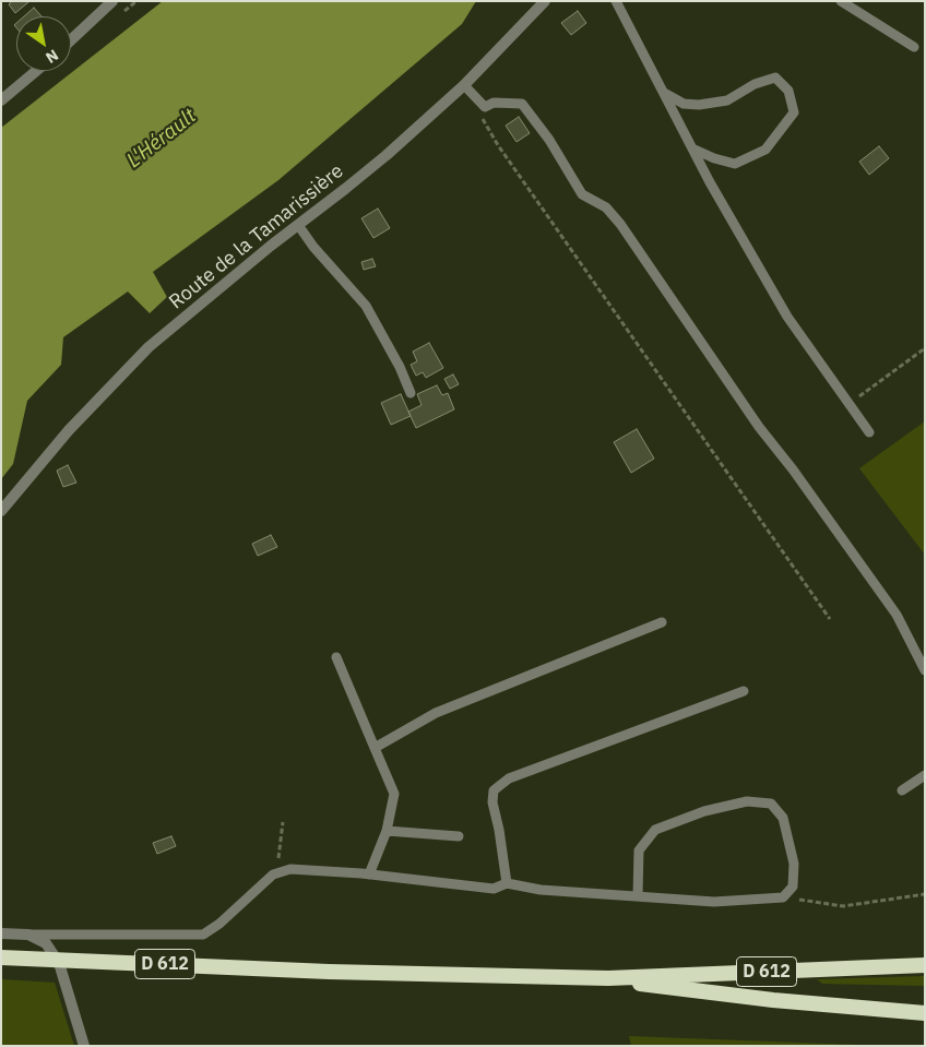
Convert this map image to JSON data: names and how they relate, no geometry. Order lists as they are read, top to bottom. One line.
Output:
{"streets":{"highway":["D 612"],"street":["Route de la Tamarissière"]},"water":["L'Hérault"],"north":"bottom right"}
